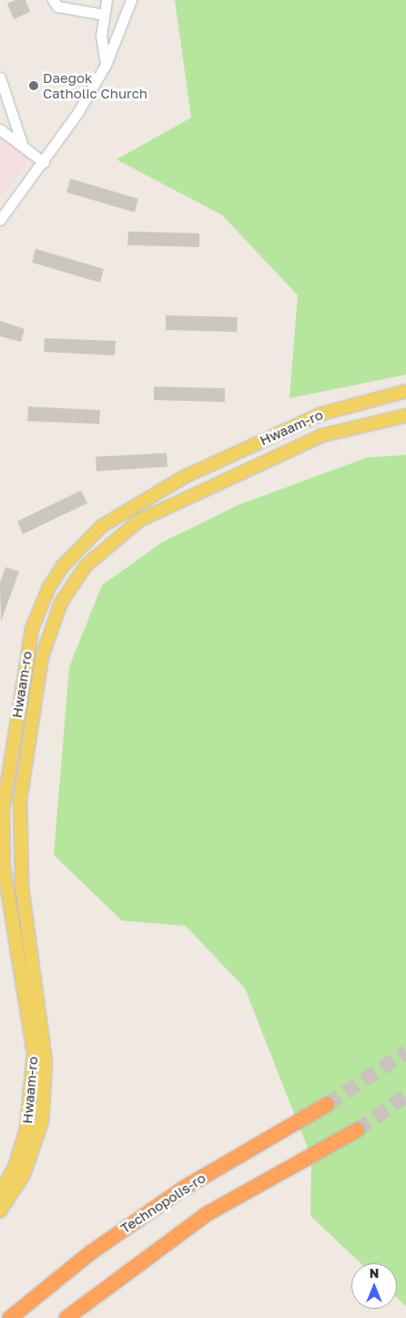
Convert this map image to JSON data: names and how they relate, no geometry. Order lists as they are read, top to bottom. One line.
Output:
{"streets":{"highway":["Technopolis-ro"],"main road":["Hwaam-ro"]},"places":["Daegok Catholic Church"],"north":"top"}
